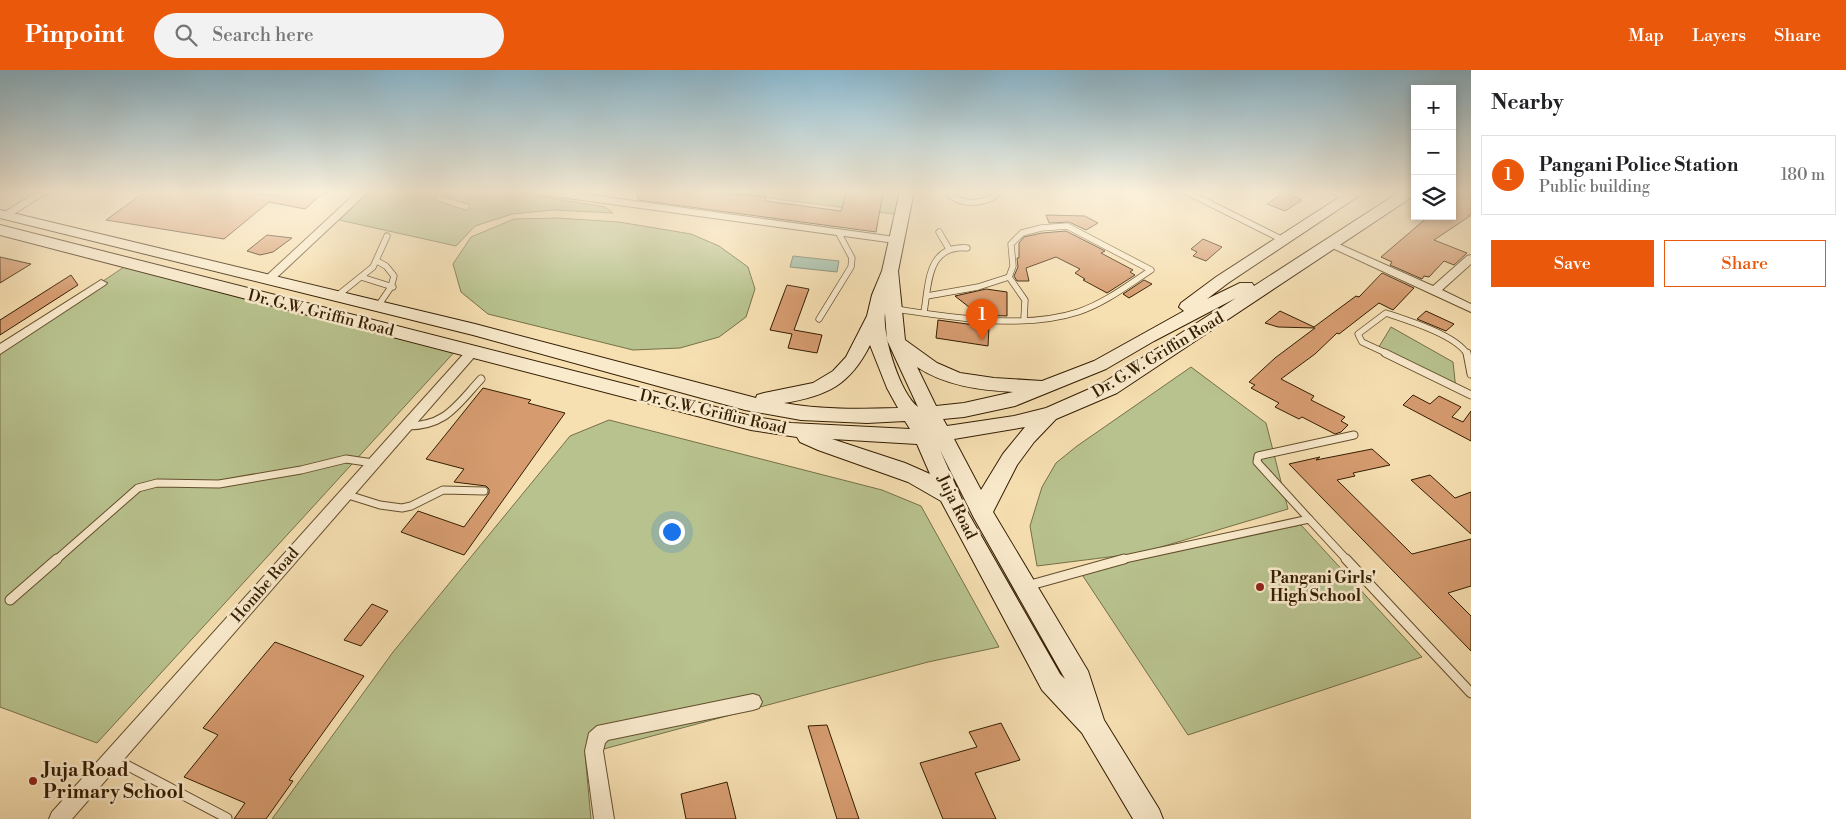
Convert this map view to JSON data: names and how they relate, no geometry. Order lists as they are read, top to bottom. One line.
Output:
{"streets":{"main road":["Dr. G.W. Griffin Road","Juja Road"],"street":["Hombe Road"]},"crossings":[["Dr. G.W. Griffin Road","Juja Road"],["Dr. G.W. Griffin Road","Hombe Road"]],"places":["Pangani Girls' High School","Juja Road Primary School"],"page":{"header":"Pinpoint","search":"Search here","nav":["Map","Layers","Share"],"heading":"Nearby","map_buttons":["+","−"],"list":[{"mark":"1","name":"Pangani Police Station","note":"Public building","value":"180 m"}],"buttons":["Save","Share"],"pins":"1"}}
